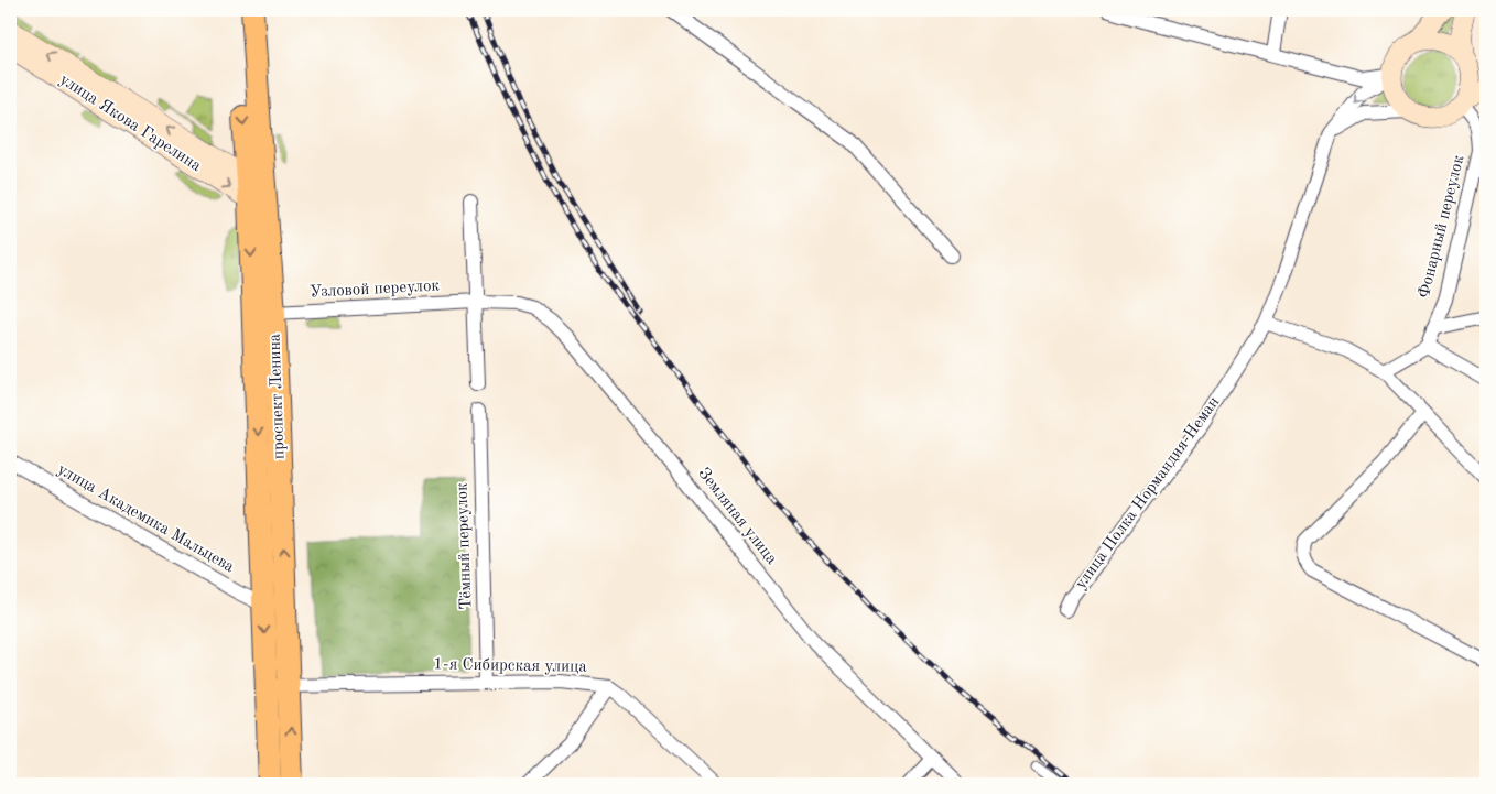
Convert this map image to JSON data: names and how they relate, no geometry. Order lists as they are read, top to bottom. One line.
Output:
{"streets":{"highway":["проспект Ленина"],"main road":["улица Якова Гарелина"],"street":["Фонарный переулок","Узловой переулок","улица Полка Нормандия-Неман","Земляная улица","улица Академика Мальцева","Тёмный переулок","1-я Сибирская улица"]},"crossings":[["улица Якова Гарелина","проспект Ленина"],["Фонарный переулок","улица Полка Нормандия-Неман"],["Узловой переулок","проспект Ленина"],["Узловой переулок","Земляная улица"],["проспект Ленина","улица Академика Мальцева"],["проспект Ленина","1-я Сибирская улица"],["Тёмный переулок","1-я Сибирская улица"]]}
